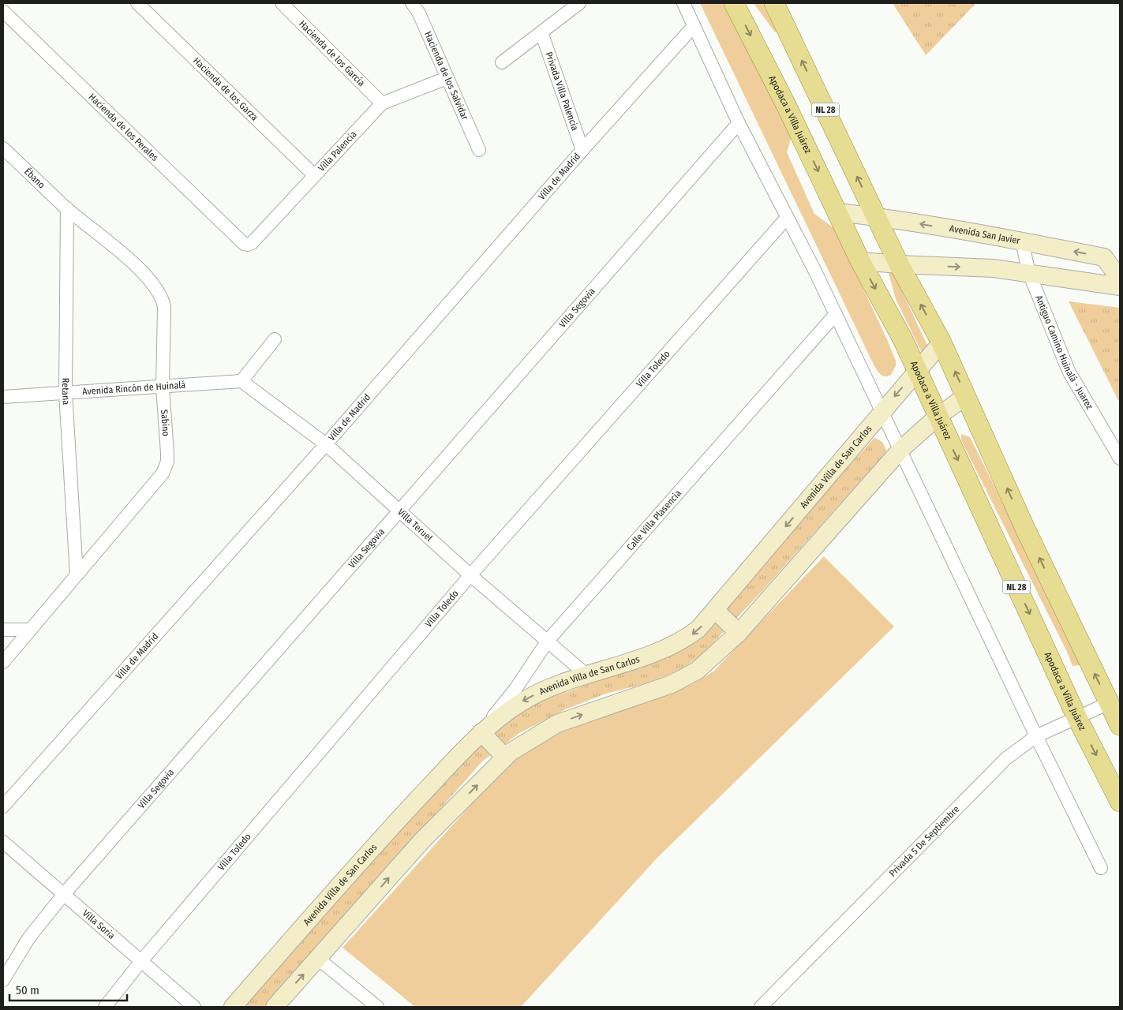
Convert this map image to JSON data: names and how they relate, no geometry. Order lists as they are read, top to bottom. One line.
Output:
{"streets":{"main road":["NL 28","Apodaca a Villa Juárez"],"street":["Hacienda de los García","Hacienda de los Salvidar","Hacienda de los Garza","Privada Villa Palencia","Hacienda de los Perales","Villa Palencia","Villa de Madrid","Ébano","Avenida San Javier","Villa Segovia","Antiguo Camino Huinalá - Juarez","Villa Toledo","Avenida Rincón de Huinalá","Retana","Sabino","Avenida Villa de San Carlos","Calle Villa Plasencia","Villa Teruel","Privada 5 De Septiembre","Villa Soria"]},"crossings":[["Hacienda de los García","Villa Palencia"],["Hacienda de los Salvidar","Villa Palencia"],["Hacienda de los Garza","Villa Palencia"],["Privada Villa Palencia","Villa de Madrid"],["NL 28","Avenida San Javier"],["NL 28","Avenida Villa de San Carlos"],["NL 28","Privada 5 De Septiembre"],["Apodaca a Villa Juárez","Avenida San Javier"],["Apodaca a Villa Juárez","Avenida Villa de San Carlos"],["Apodaca a Villa Juárez","Privada 5 De Septiembre"],["Hacienda de los Perales","Villa Palencia"],["Villa de Madrid","Villa Teruel"],["Ébano","Retana"],["Ébano","Sabino"],["Avenida San Javier","Antiguo Camino Huinalá - Juarez"],["Villa Segovia","Villa Teruel"],["Villa Segovia","Villa Soria"],["Villa Toledo","Villa Teruel"],["Villa Toledo","Villa Soria"],["Avenida Rincón de Huinalá","Retana"],["Avenida Rincón de Huinalá","Sabino"],["Avenida Rincón de Huinalá","Villa Teruel"],["Retana","Sabino"],["Avenida Villa de San Carlos","Calle Villa Plasencia"],["Avenida Villa de San Carlos","Villa Teruel"],["Calle Villa Plasencia","Villa Teruel"]],"scale_bar":"50 m"}
